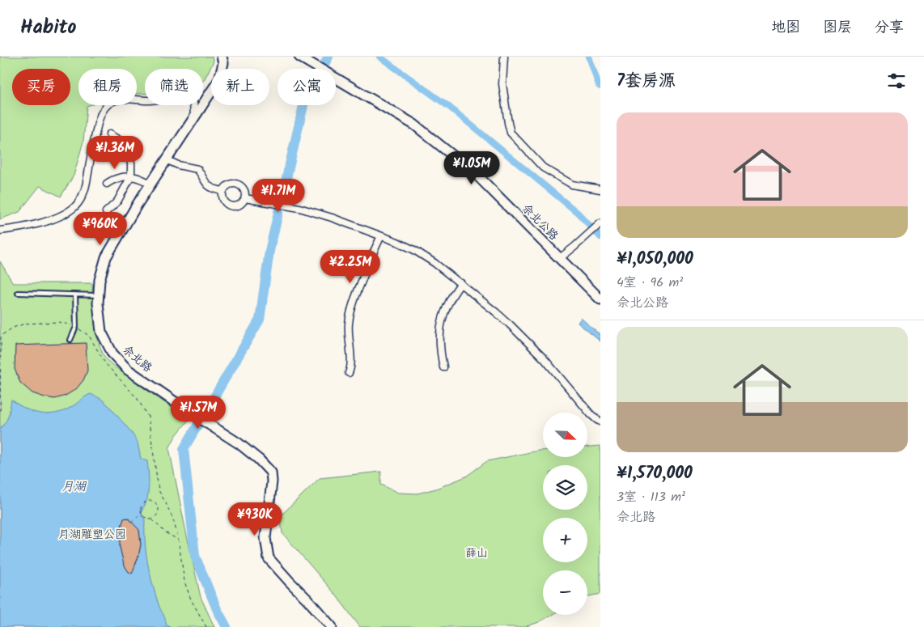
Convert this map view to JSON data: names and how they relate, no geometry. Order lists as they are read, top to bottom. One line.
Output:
{"streets":{"main road":["佘北公路","佘北路"]},"water":["月湖"],"parks":["月湖雕塑公园","薛山"],"north":"bottom right","page":{"header":"Habito","nav":["地图","图层","分享"],"heading":"7套房源","chip":["买房","租房","筛选","新上","公寓"],"list":[{"name":"¥1,050,000","note":"4室 · 96 m² · 佘北公路"},{"name":"¥1,570,000","note":"3室 · 113 m² · 佘北路"}],"price":["¥1.36M","¥1.05M","¥1.71M","¥960K","¥2.25M","¥1.57M","¥930K"],"map_buttons":["+","−"]}}
